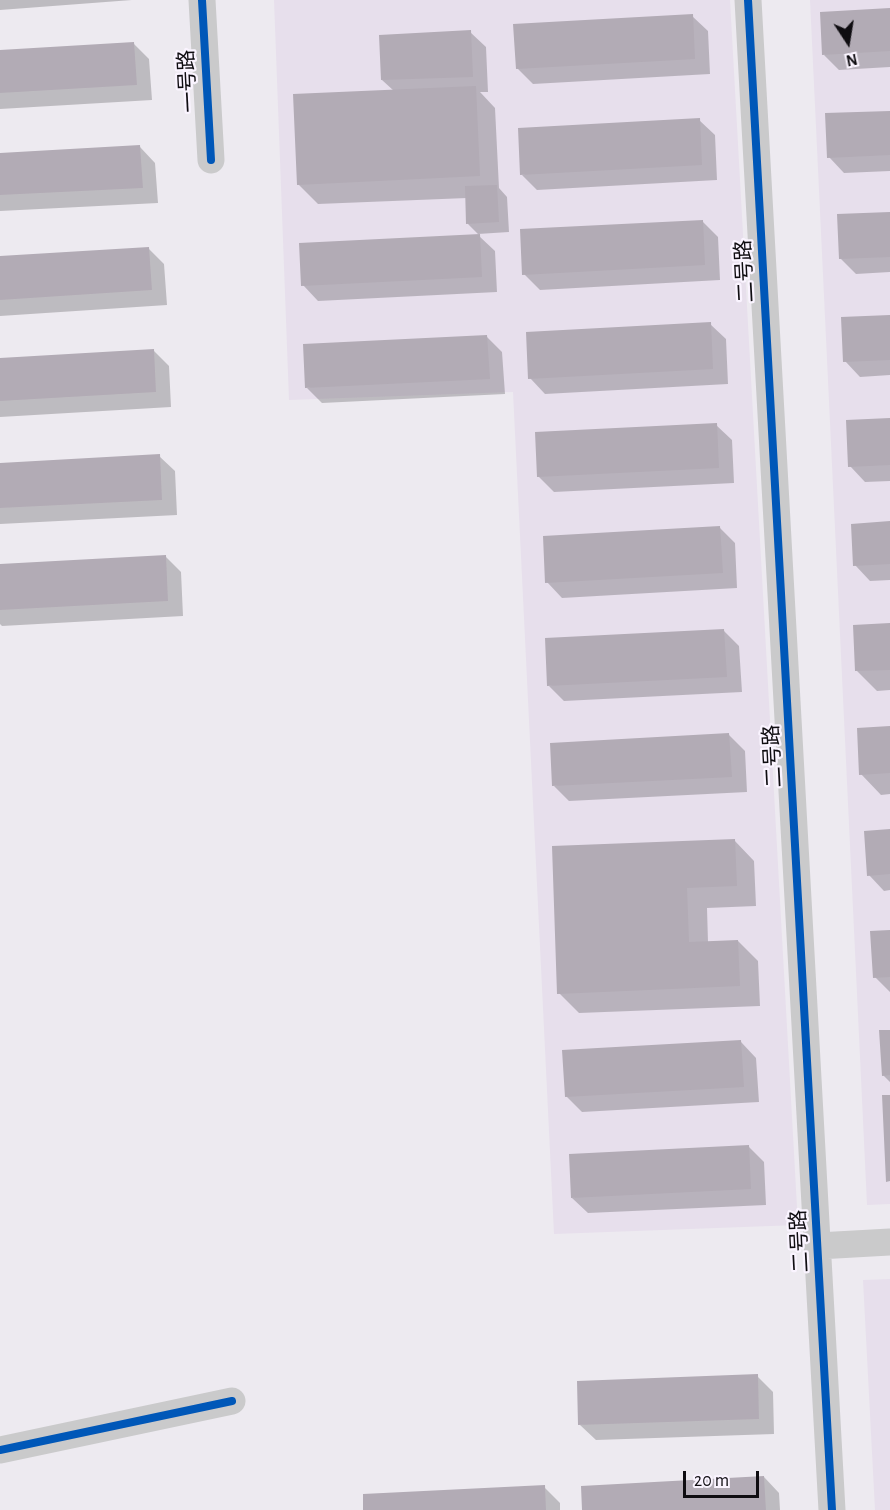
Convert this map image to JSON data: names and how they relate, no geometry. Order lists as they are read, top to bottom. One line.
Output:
{"streets":{"street":["一号路","二号路"]},"scale_bar":"20 m","north":"bottom"}
